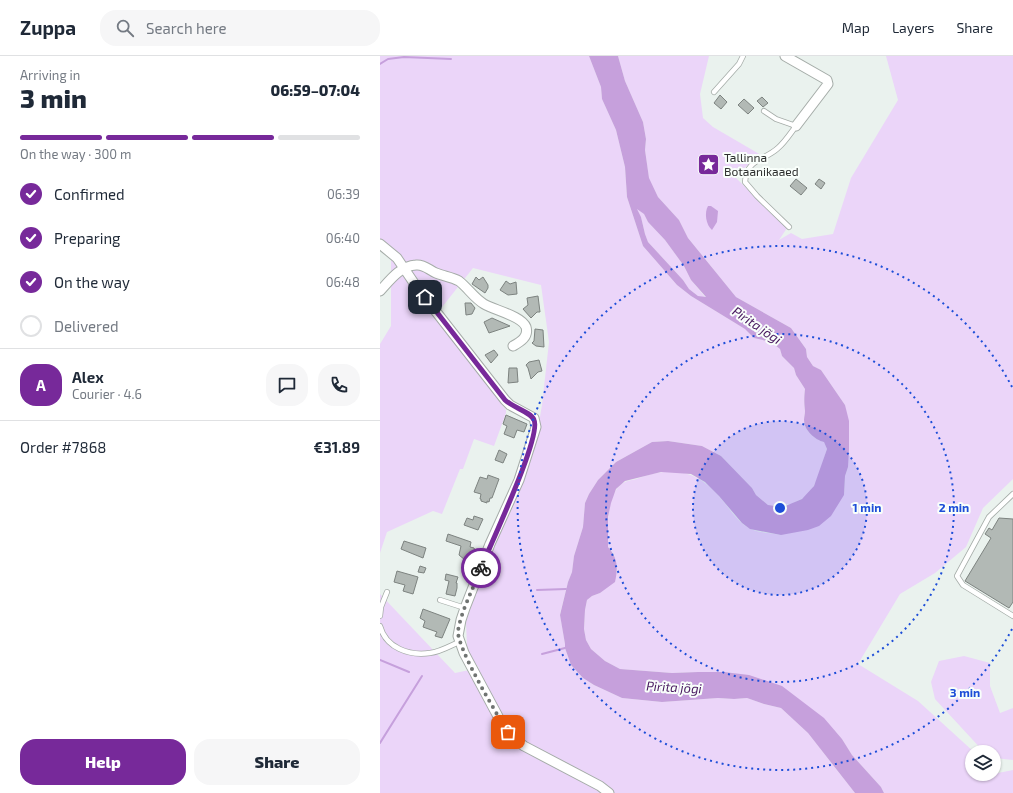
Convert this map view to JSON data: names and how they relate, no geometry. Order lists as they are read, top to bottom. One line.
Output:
{"water":["Pirita jõgi"],"places":{"place":["Tallinna Botaanikaaed"]},"page":{"header":"Zuppa","search":"Search here","nav":["Map","Layers","Share"],"heading":["3 min","Arriving in","06:59–07:04"],"panel":["Alex","Courier · 4.6","Order #7868","€31.89"],"bar":"On the way · 300 m","list":[["Confirmed","06:39"],["Preparing","06:40"],["On the way","06:48"],"Delivered"],"round":"A","buttons":["Help","Share"]},"rings":["1 min","2 min","3 min"]}
